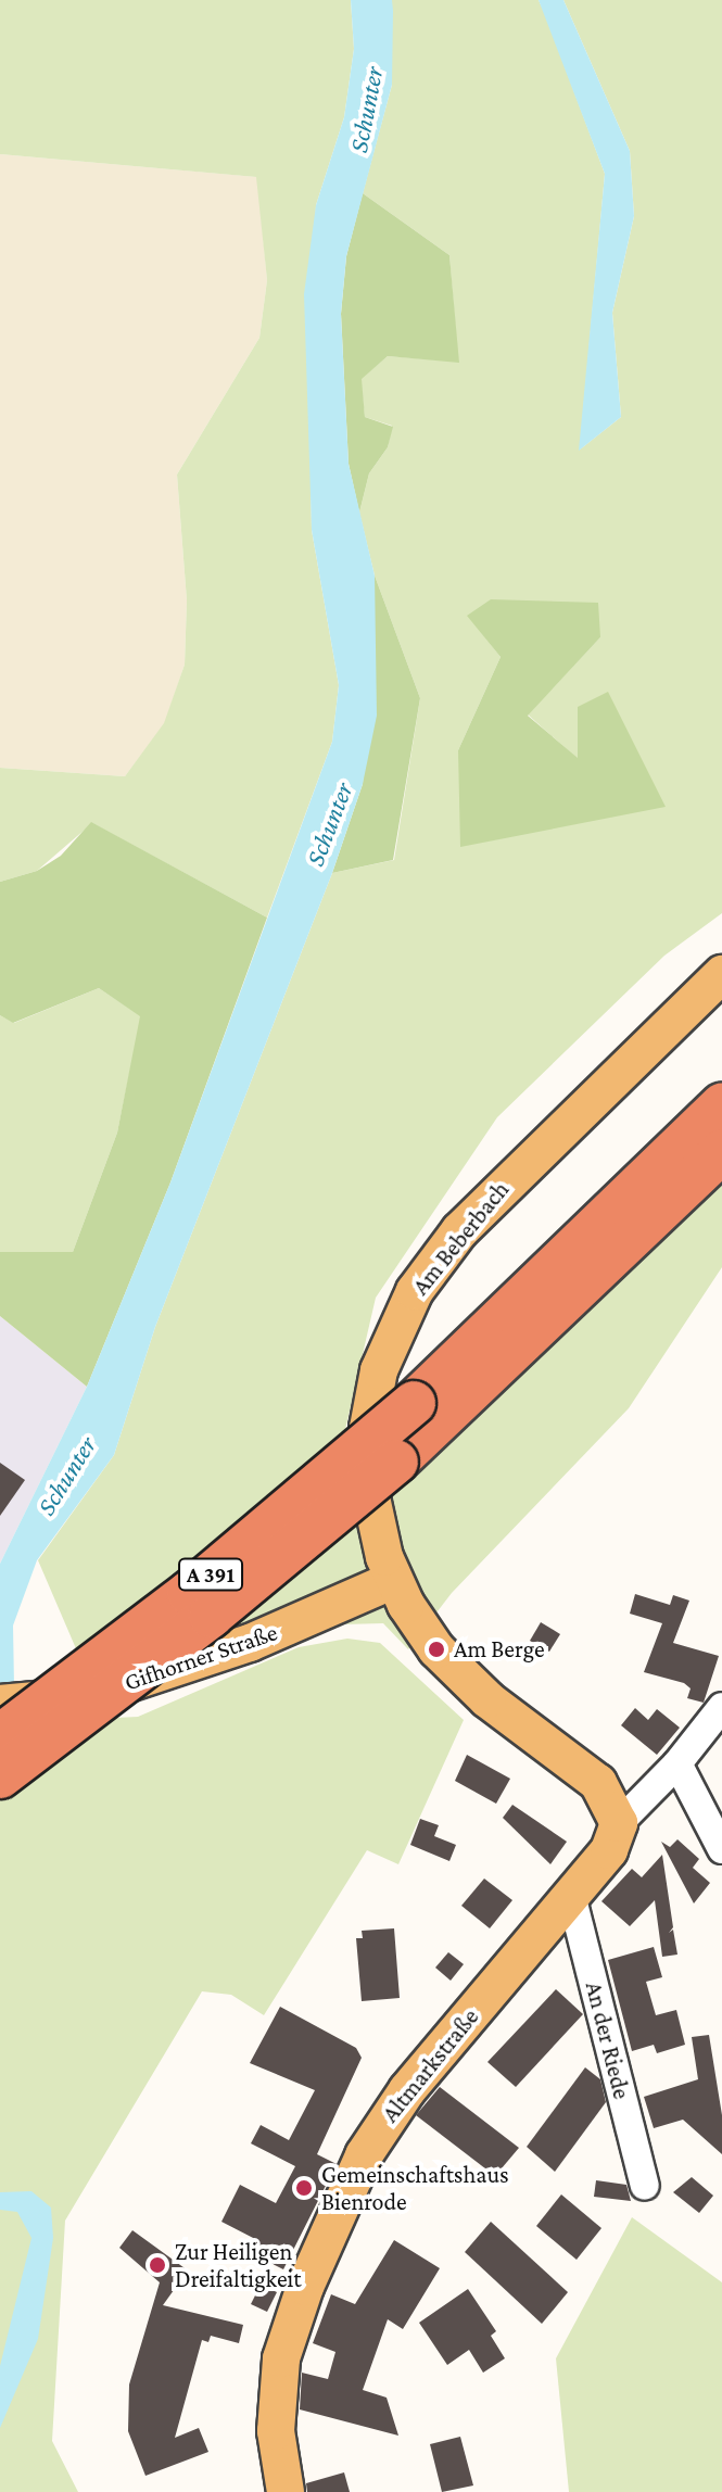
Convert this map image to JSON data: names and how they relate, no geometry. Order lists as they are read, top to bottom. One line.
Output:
{"streets":{"highway":["A 391"],"main road":["Am Beberbach","Gifhorner Straße","Altmarkstraße"],"street":["An der Riede"]},"crossings":[["Am Beberbach","Gifhorner Straße"],["An der Riede","Altmarkstraße"]],"water":["Schunter"],"places":["Am Berge","Gemeinschaftshaus Bienrode","Zur Heiligen Dreifaltigkeit"]}
